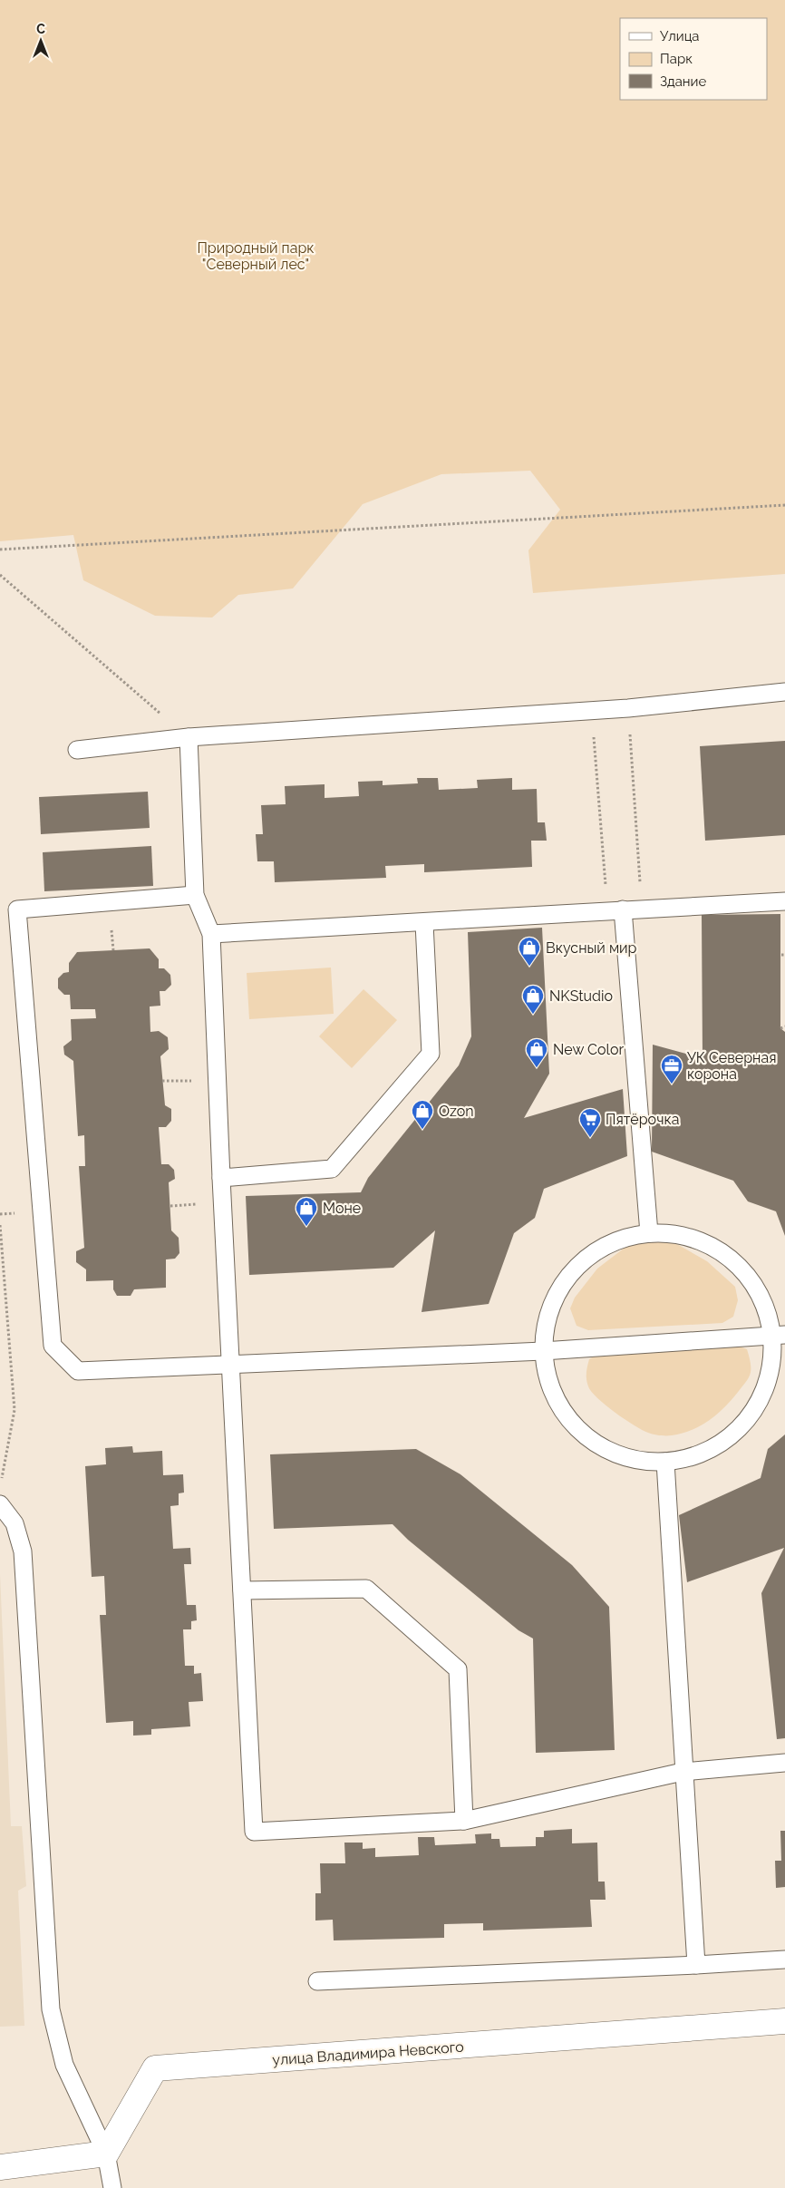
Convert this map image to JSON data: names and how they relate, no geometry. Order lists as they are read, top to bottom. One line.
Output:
{"streets":{"street":["улица Владимира Невского"]},"parks":["Природный парк \"Северный лес\""],"places":{"shop":["Вкусный мир","NKStudio","New Color","Ozon","Моне"],"office":["УК Северная корона"],"supermarket":["Пятёрочка"]},"legend":["Улица","Парк","Здание"],"north":"top"}
